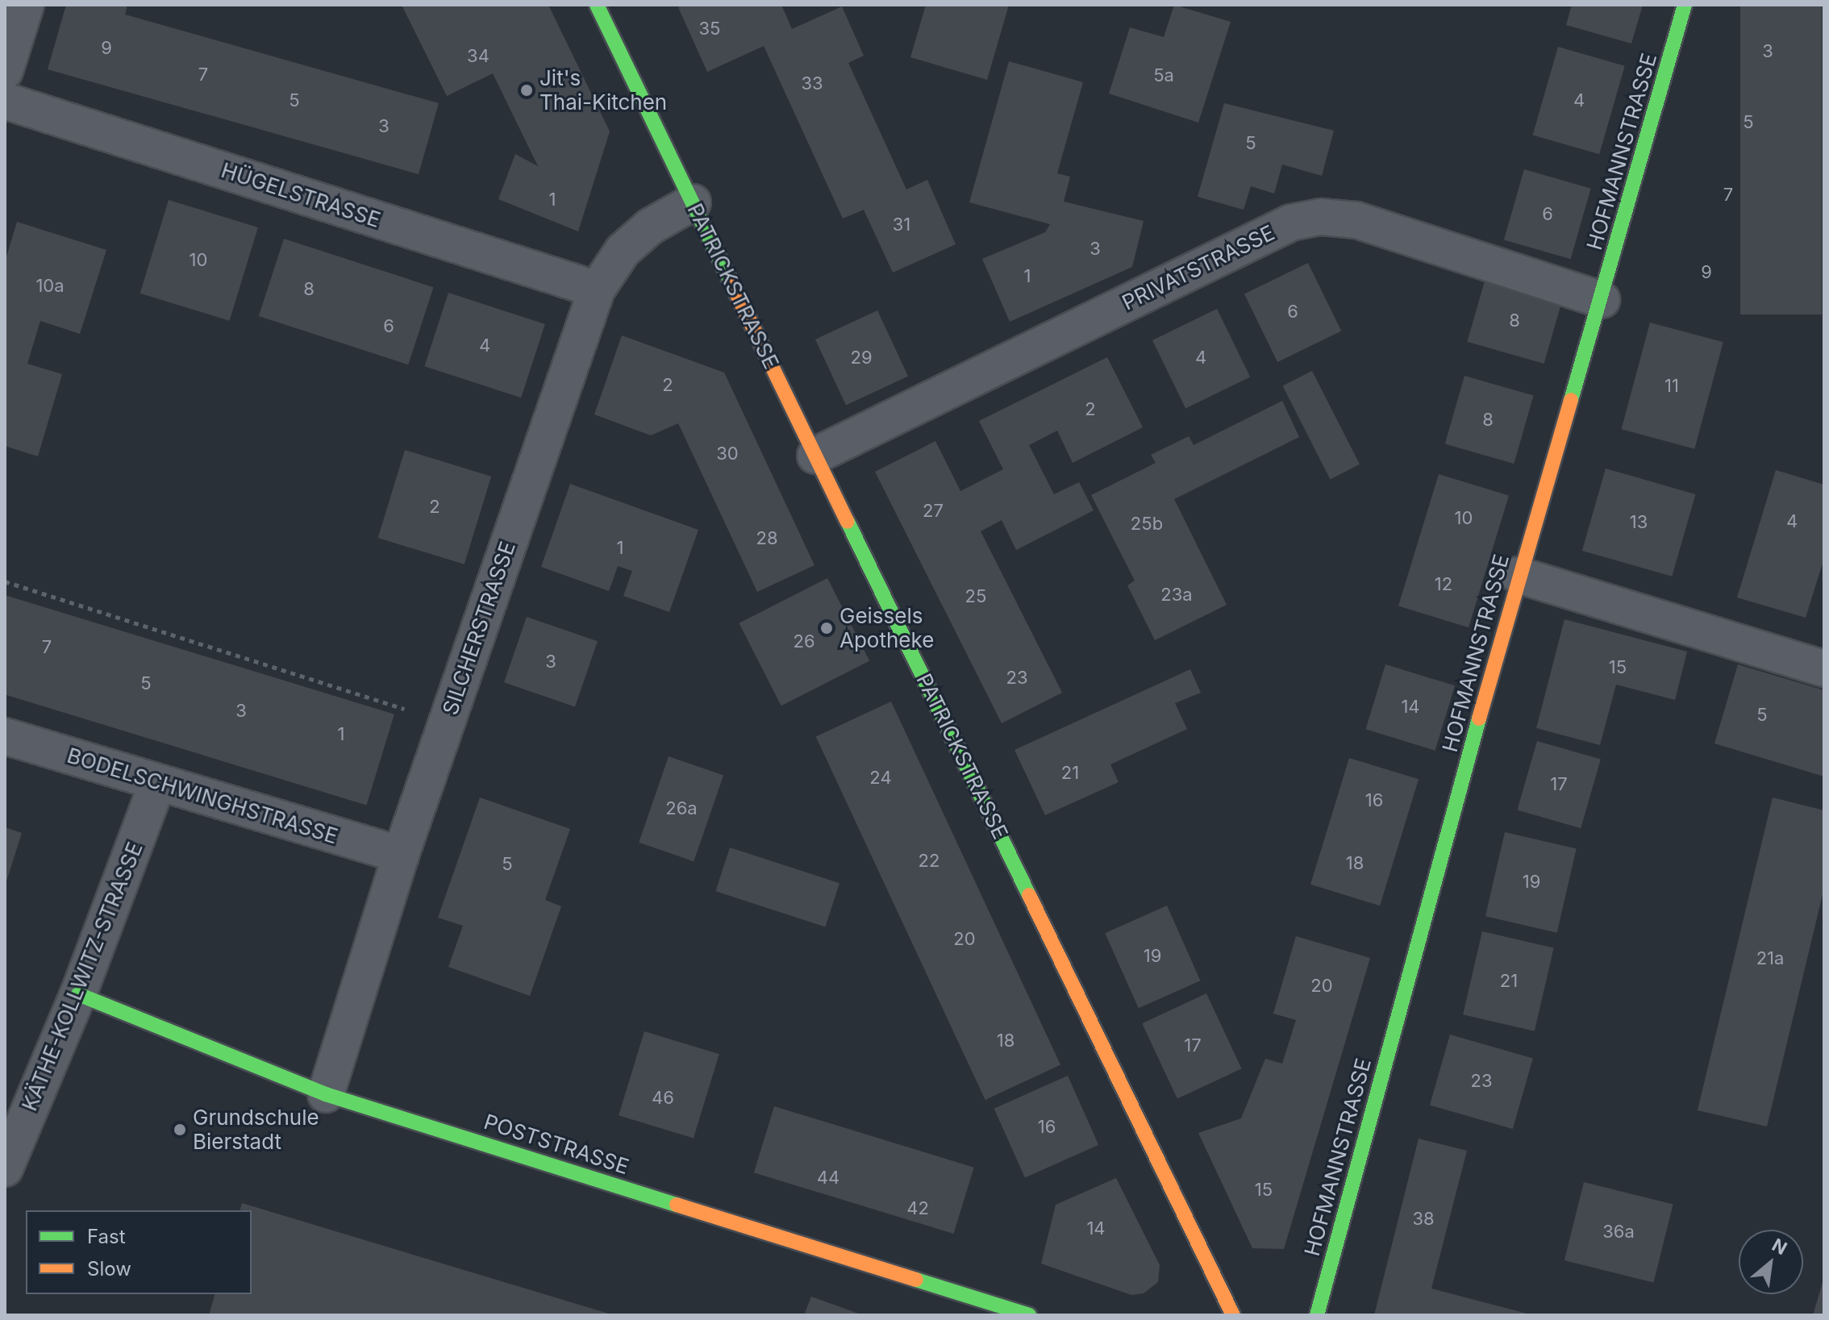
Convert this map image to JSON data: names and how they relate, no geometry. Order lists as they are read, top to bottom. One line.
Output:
{"streets":{"main road":["HOFMANNSTRASSE","PATRICKSTRASSE","POSTSTRASSE"],"street":["HÜGELSTRASSE","PRIVATSTRASSE","SILCHERSTRASSE","BODELSCHWINGHSTRASSE","KÄTHE-KOLLWITZ-STRASSE"]},"crossings":[["HOFMANNSTRASSE","PRIVATSTRASSE"],["HÜGELSTRASSE","SILCHERSTRASSE"],["PRIVATSTRASSE","PATRICKSTRASSE"],["PATRICKSTRASSE","SILCHERSTRASSE"],["SILCHERSTRASSE","BODELSCHWINGHSTRASSE"],["SILCHERSTRASSE","POSTSTRASSE"],["BODELSCHWINGHSTRASSE","KÄTHE-KOLLWITZ-STRASSE"],["KÄTHE-KOLLWITZ-STRASSE","POSTSTRASSE"]],"places":["Jit's Thai-Kitchen","Geissels Apotheke","Grundschule Bierstadt"],"house_numbers":["35","9","3","34","7","5a","33","5","4","5","3","5","7","1","6","31","3","10","9","1","10a","8","6","8","6","4","29","4","2","11","2","8","30","2","27","10","4","13","25b","28","1","12","23a","25","26","7","3","15","23","5","14","3","5","1","21","24","17","16","26a","22","18","5","19","20","19","21a","21","20","18","17","23","46","16","44","15","42","38","14","36a"],"legend":["Fast","Slow"],"north":"top right"}
